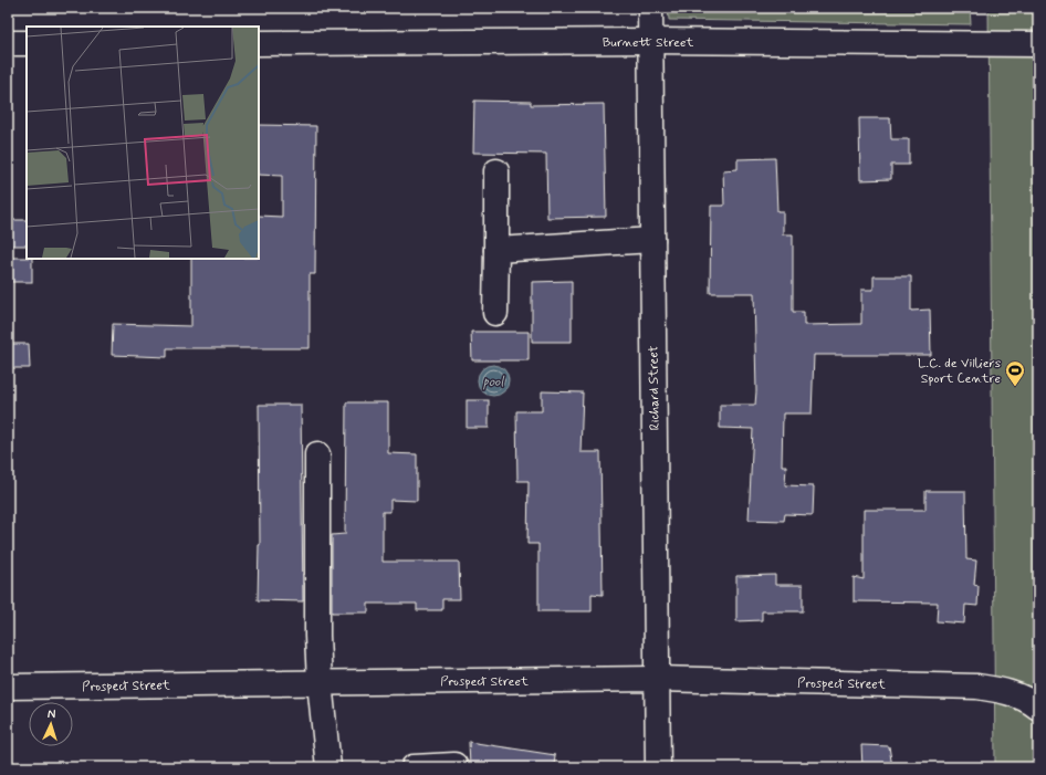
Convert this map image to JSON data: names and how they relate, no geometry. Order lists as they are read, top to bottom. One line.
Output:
{"streets":{"street":["Burnett Street","Richard Street","Prospect Street"]},"crossings":[["Burnett Street","Richard Street"],["Richard Street","Prospect Street"]],"water":["pool"],"places":{"sports":["L.C. de Villiers Sport Centre"]},"north":"top"}
